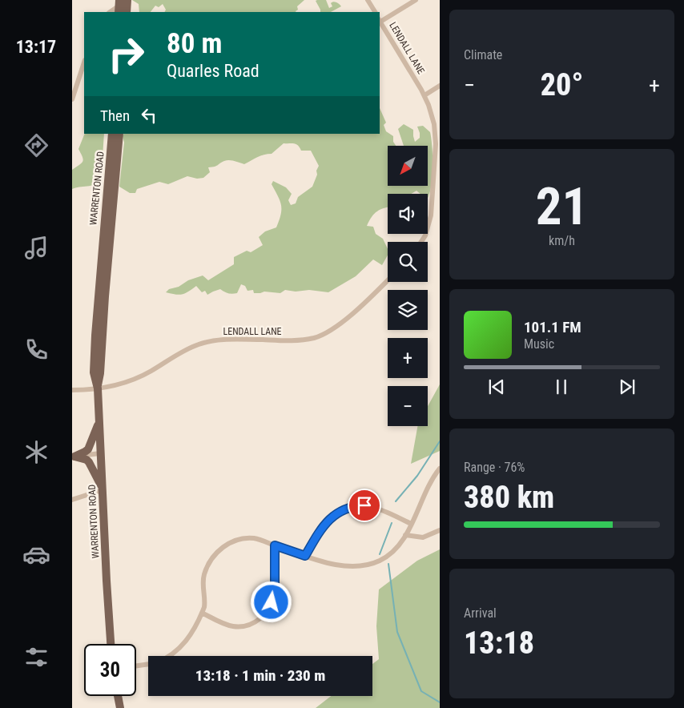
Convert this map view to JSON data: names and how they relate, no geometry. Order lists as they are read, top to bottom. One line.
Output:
{"streets":{"main road":["WARRENTON ROAD"],"street":["LENDALL LANE"]},"crossings":[["LENDALL LANE","WARRENTON ROAD"]],"north":"bottom left","page":{"tabs":"13:17","tile":["Climate",["21","km/h"],["Range · 76%","380 km"],["Arrival","13:18"]],"turn":["80 m","Quarles Road"],"heat":["−","20°","+"],"then":"Then","map_buttons":["+","−"],"song":["101.1 FM","Music"],"limit":"30","trip":"13:18 · 1 min · 230 m"}}
